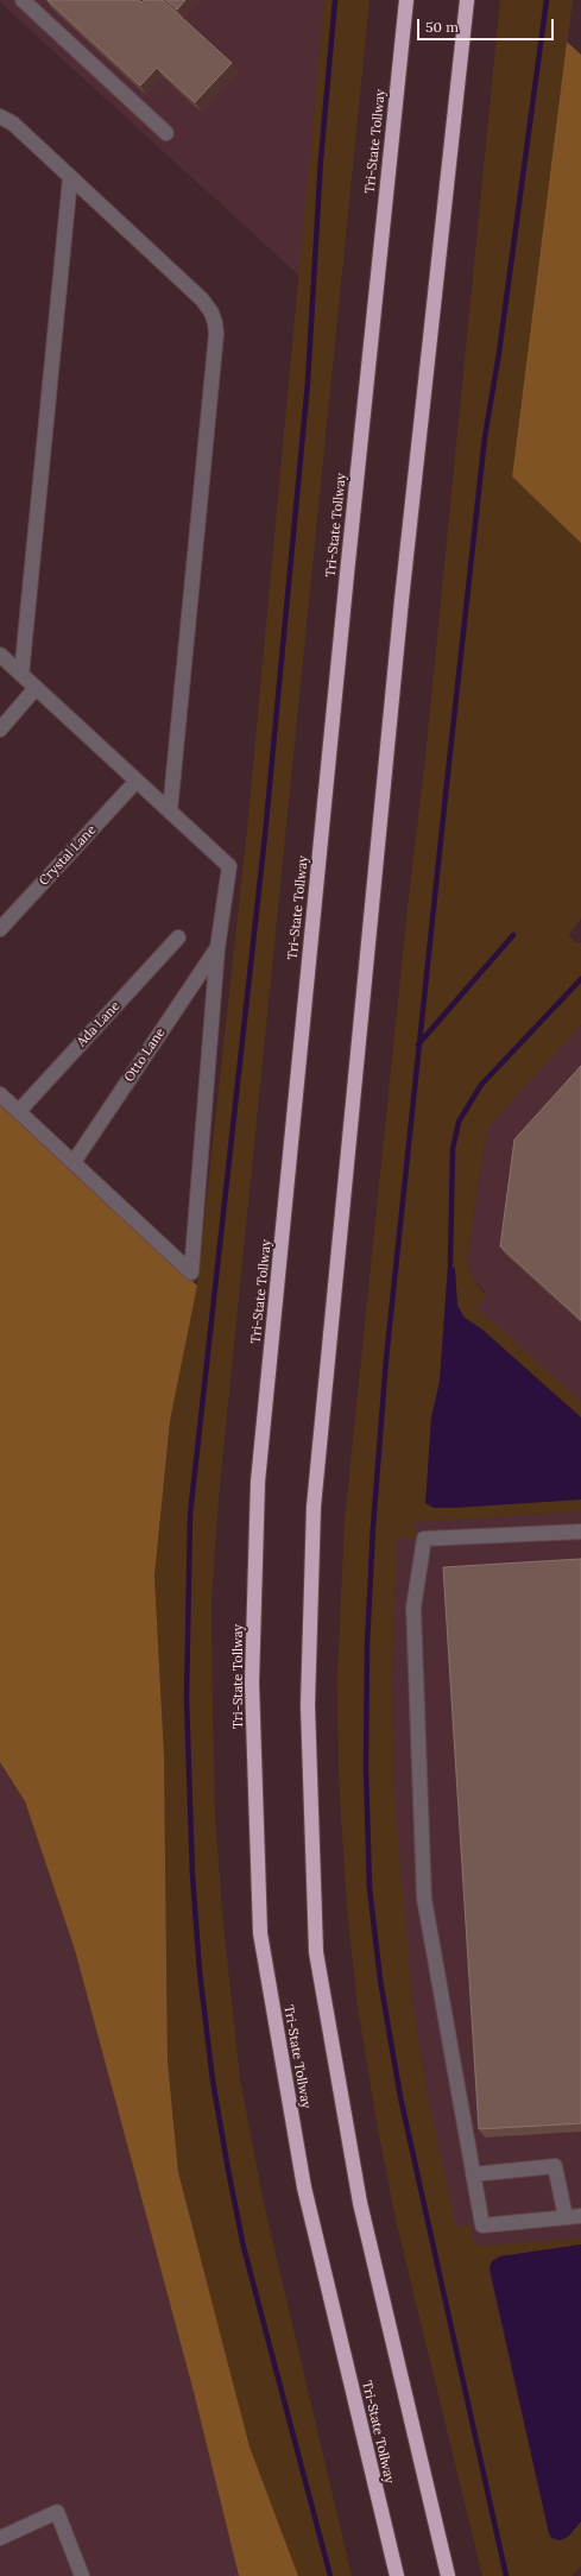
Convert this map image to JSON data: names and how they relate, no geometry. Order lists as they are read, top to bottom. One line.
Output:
{"streets":{"highway":["Tri-State Tollway"],"lane":["Crystal Lane","Ada Lane","Otto Lane"]},"scale_bar":"50 m"}
